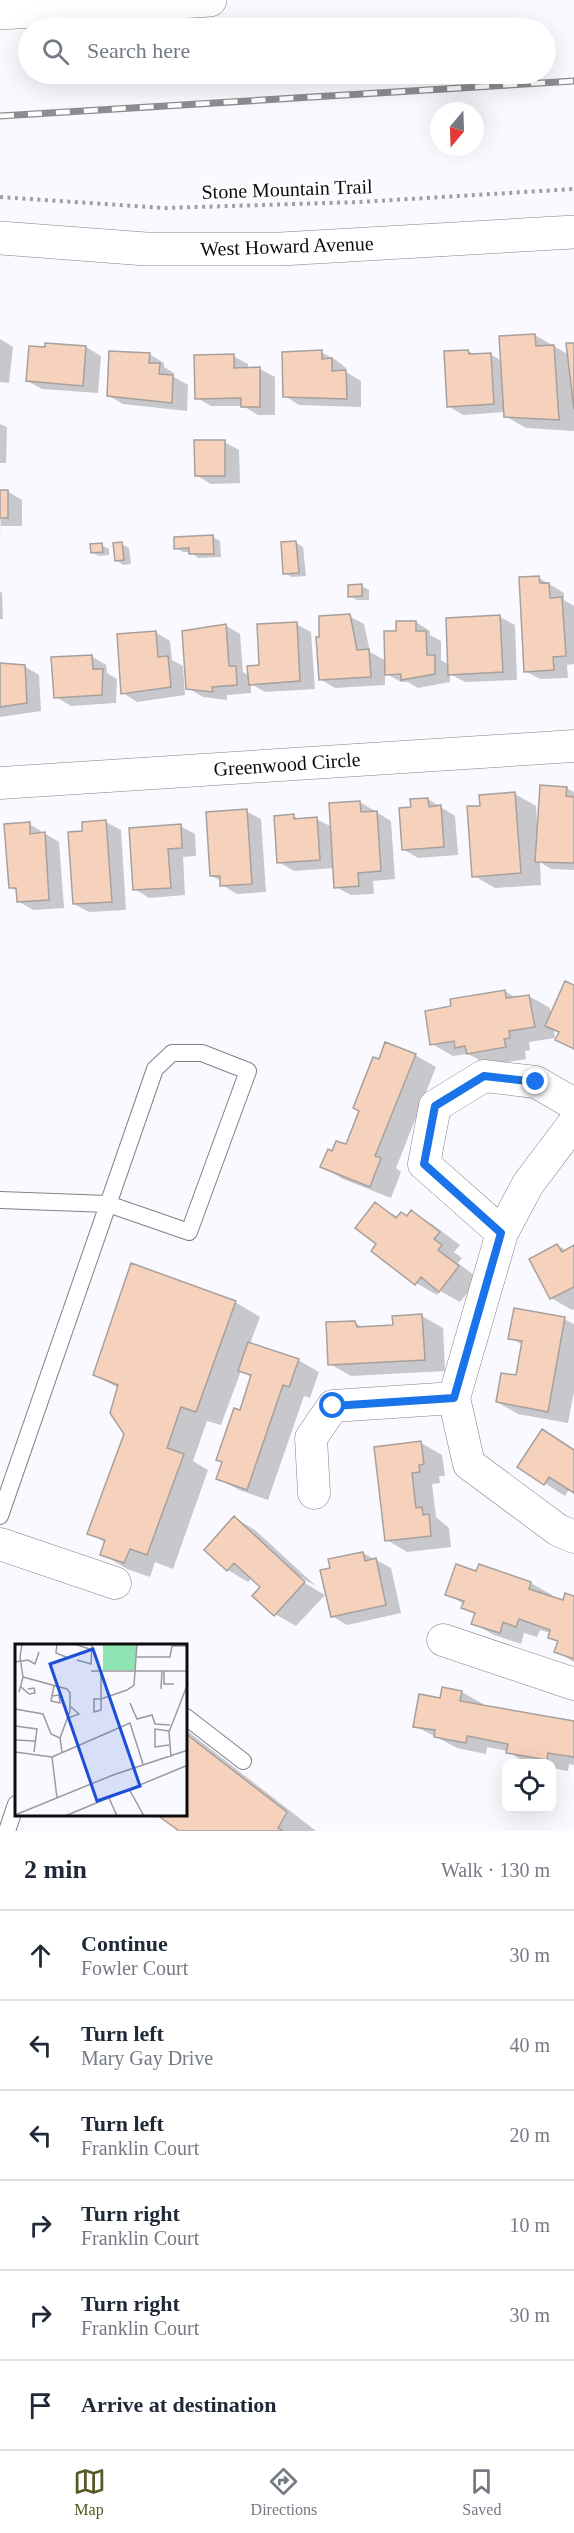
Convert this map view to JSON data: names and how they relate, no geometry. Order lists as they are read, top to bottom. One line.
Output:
{"streets":{"main road":["West Howard Avenue"],"street":["Greenwood Circle"],"path":["Stone Mountain Trail"]},"north":"bottom","page":{"search":"Search here","heading":["2 min","Walk · 130 m"],"list":[["Continue","Fowler Court","30 m"],["Turn left","Mary Gay Drive","40 m"],["Turn left","Franklin Court","20 m"],["Turn right","Franklin Court","10 m"],["Turn right","Franklin Court","30 m"],"Arrive at destination"],"nav":["Map","Directions","Saved"]}}
